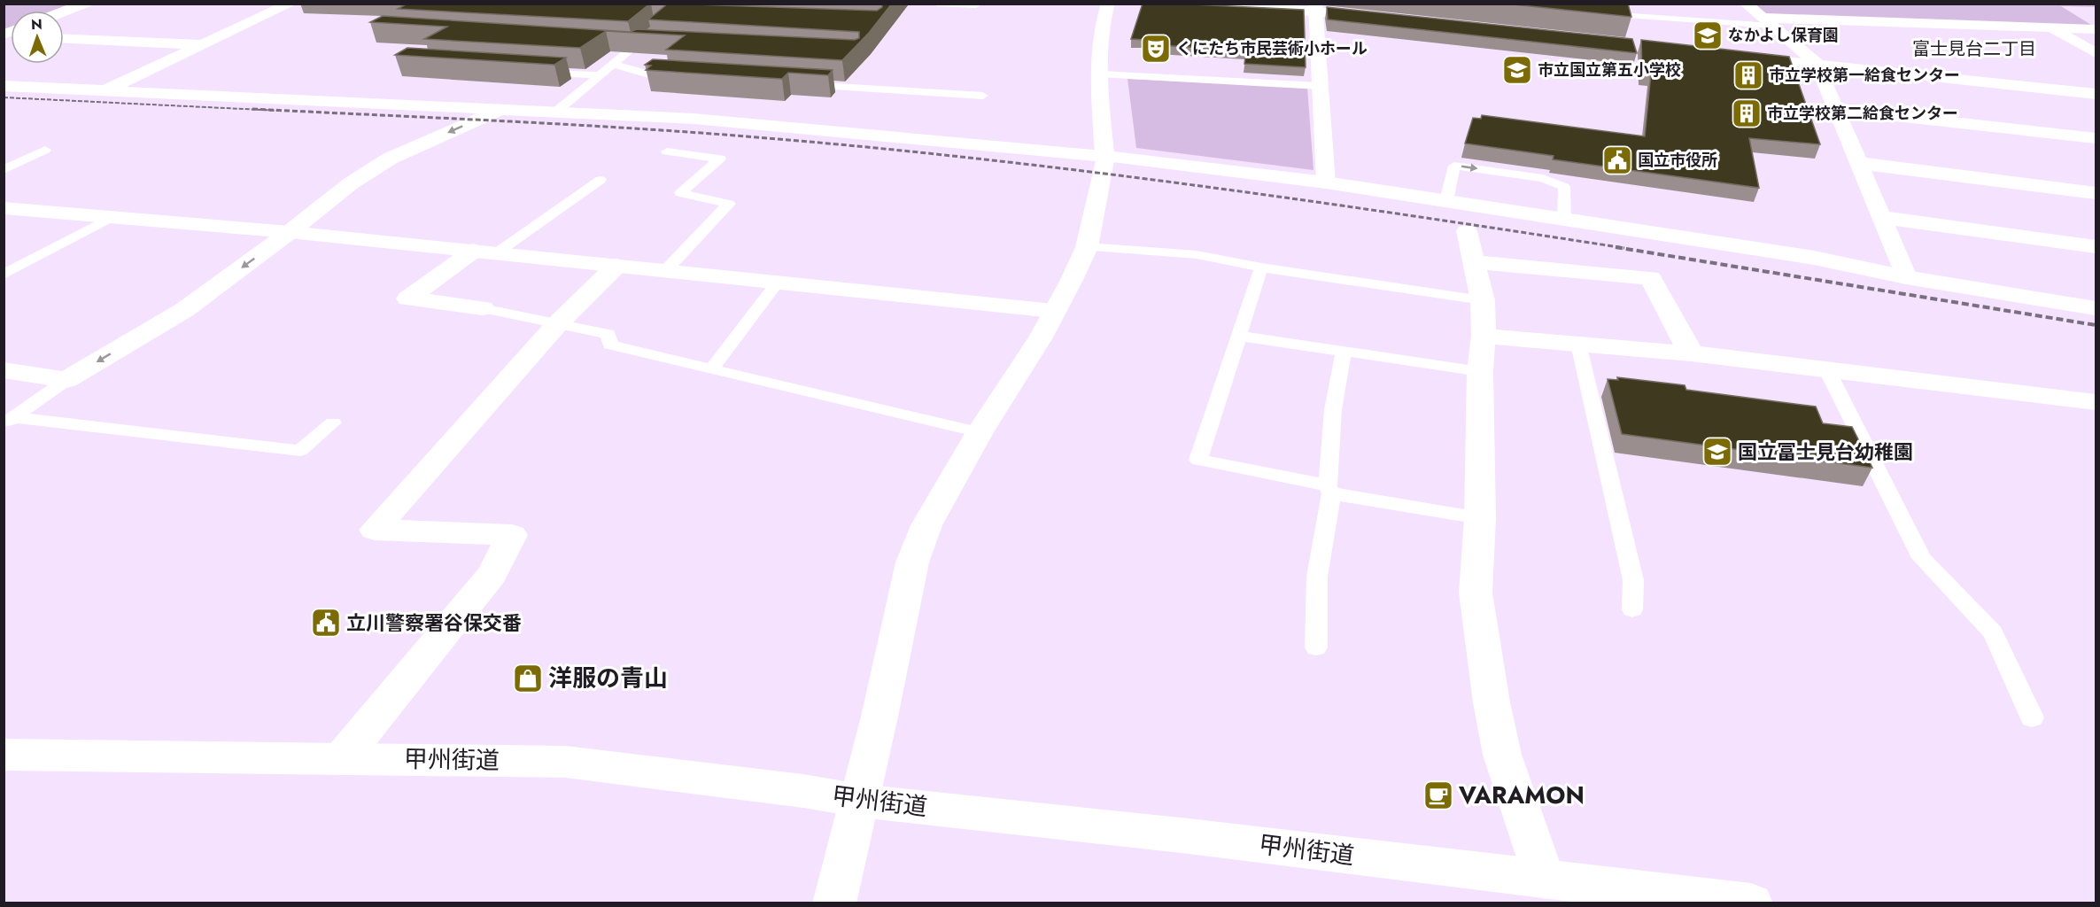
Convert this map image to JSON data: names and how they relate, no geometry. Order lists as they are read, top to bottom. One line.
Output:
{"streets":{"street":["甲州街道"]},"districts":["富士見台二丁目"],"places":{"school or university":["なかよし保育園","市立国立第五小学校","国立冨士見台幼稚園"],"theatre":["くにたち市民芸術小ホール"],"building":["市立学校第一給食センター","市立学校第二給食センター"],"public building":["国立市役所","立川警察署谷保交番"],"shop":["洋服の青山"],"cafe":["VARAMON"]},"north":"top"}
